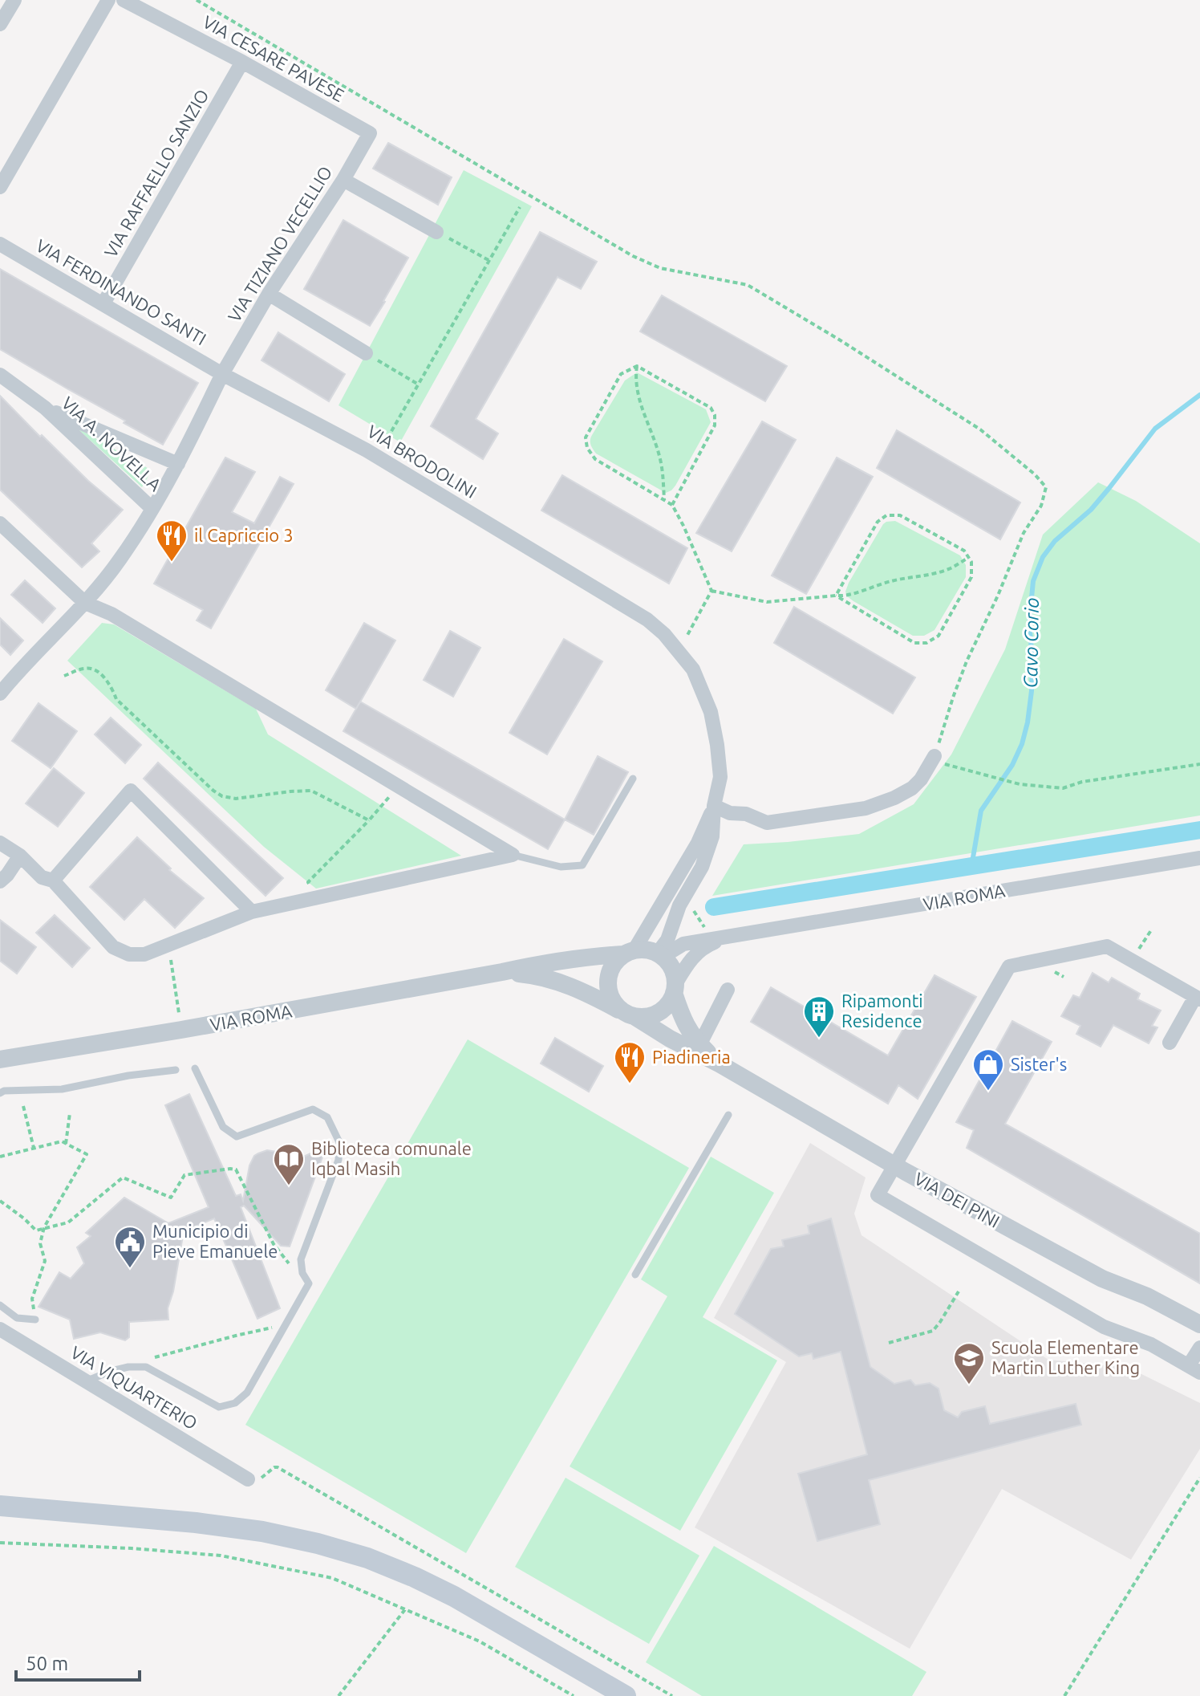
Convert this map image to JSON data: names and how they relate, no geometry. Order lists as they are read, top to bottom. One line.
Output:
{"streets":{"street":["VIA CESARE PAVESE","VIA RAFFAELLO SANZIO","VIA TIZIANO VECELLIO","VIA FERDINANDO SANTI","VIA A. NOVELLA","VIA BRODOLINI","VIA ROMA","VIA DEI PINI","VIA VIQUARTERIO"]},"crossings":[["VIA CESARE PAVESE","VIA RAFFAELLO SANZIO"],["VIA CESARE PAVESE","VIA TIZIANO VECELLIO"],["VIA RAFFAELLO SANZIO","VIA FERDINANDO SANTI"],["VIA TIZIANO VECELLIO","VIA FERDINANDO SANTI"],["VIA TIZIANO VECELLIO","VIA BRODOLINI"],["VIA FERDINANDO SANTI","VIA BRODOLINI"],["VIA BRODOLINI","VIA ROMA"],["VIA BRODOLINI","VIA DEI PINI"],["VIA ROMA","VIA DEI PINI"]],"water":["Cavo Corio"],"places":{"restaurant":["il Capriccio 3","Piadineria"],"building":["Ripamonti Residence"],"shop":["Sister's"],"library":["Biblioteca comunale Iqbal Masih"],"public building":["Municipio di Pieve Emanuele"],"school or university":["Scuola Elementare Martin Luther King"]},"scale_bar":"50 m"}
